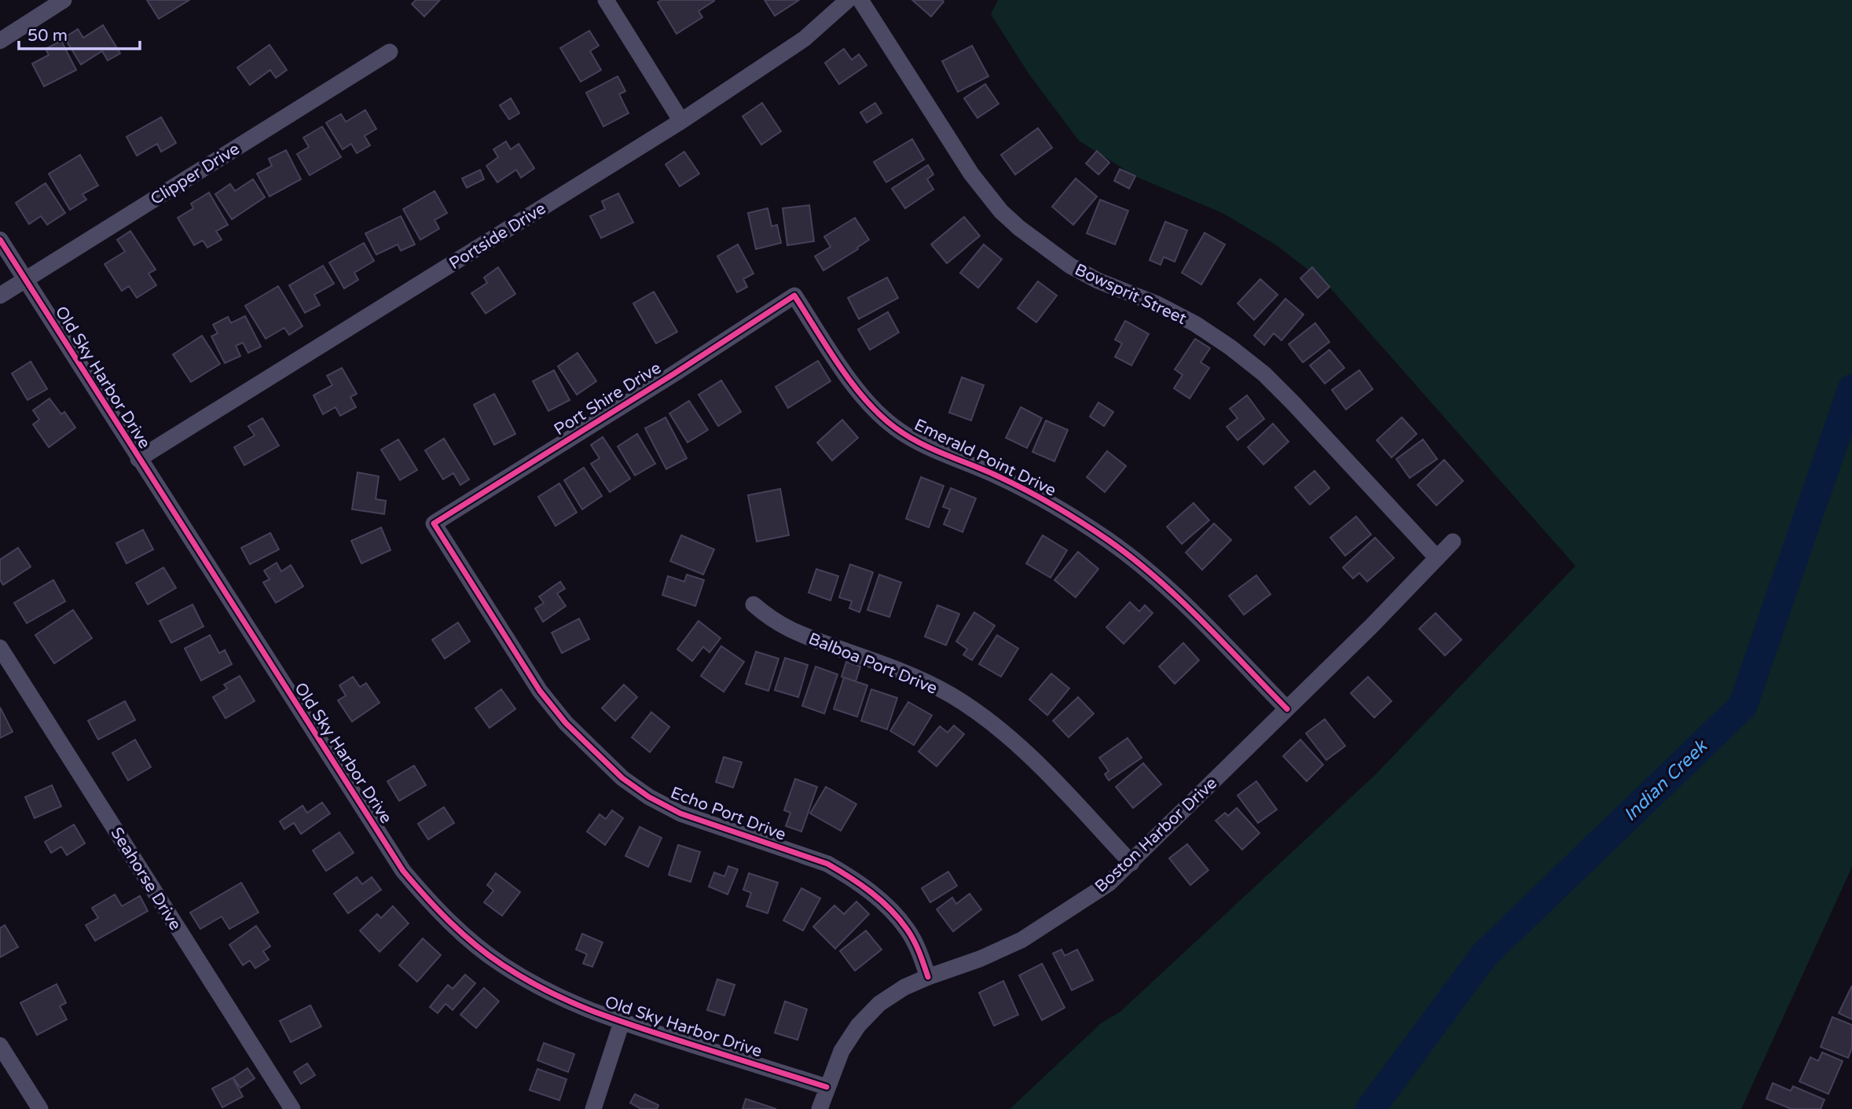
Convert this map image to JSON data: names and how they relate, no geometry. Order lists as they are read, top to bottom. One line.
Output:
{"streets":{"street":["Clipper Drive","Portside Drive","Bowsprit Street","Old Sky Harbor Drive","Port Shire Drive","Emerald Point Drive","Balboa Port Drive","Echo Port Drive","Boston Harbor Drive","Seahorse Drive"]},"crossings":[["Clipper Drive","Old Sky Harbor Drive"],["Portside Drive","Old Sky Harbor Drive"],["Bowsprit Street","Boston Harbor Drive"],["Old Sky Harbor Drive","Boston Harbor Drive"],["Port Shire Drive","Emerald Point Drive"],["Port Shire Drive","Echo Port Drive"],["Emerald Point Drive","Boston Harbor Drive"],["Balboa Port Drive","Boston Harbor Drive"],["Echo Port Drive","Boston Harbor Drive"]],"water":["Indian Creek"],"scale_bar":"50 m"}
